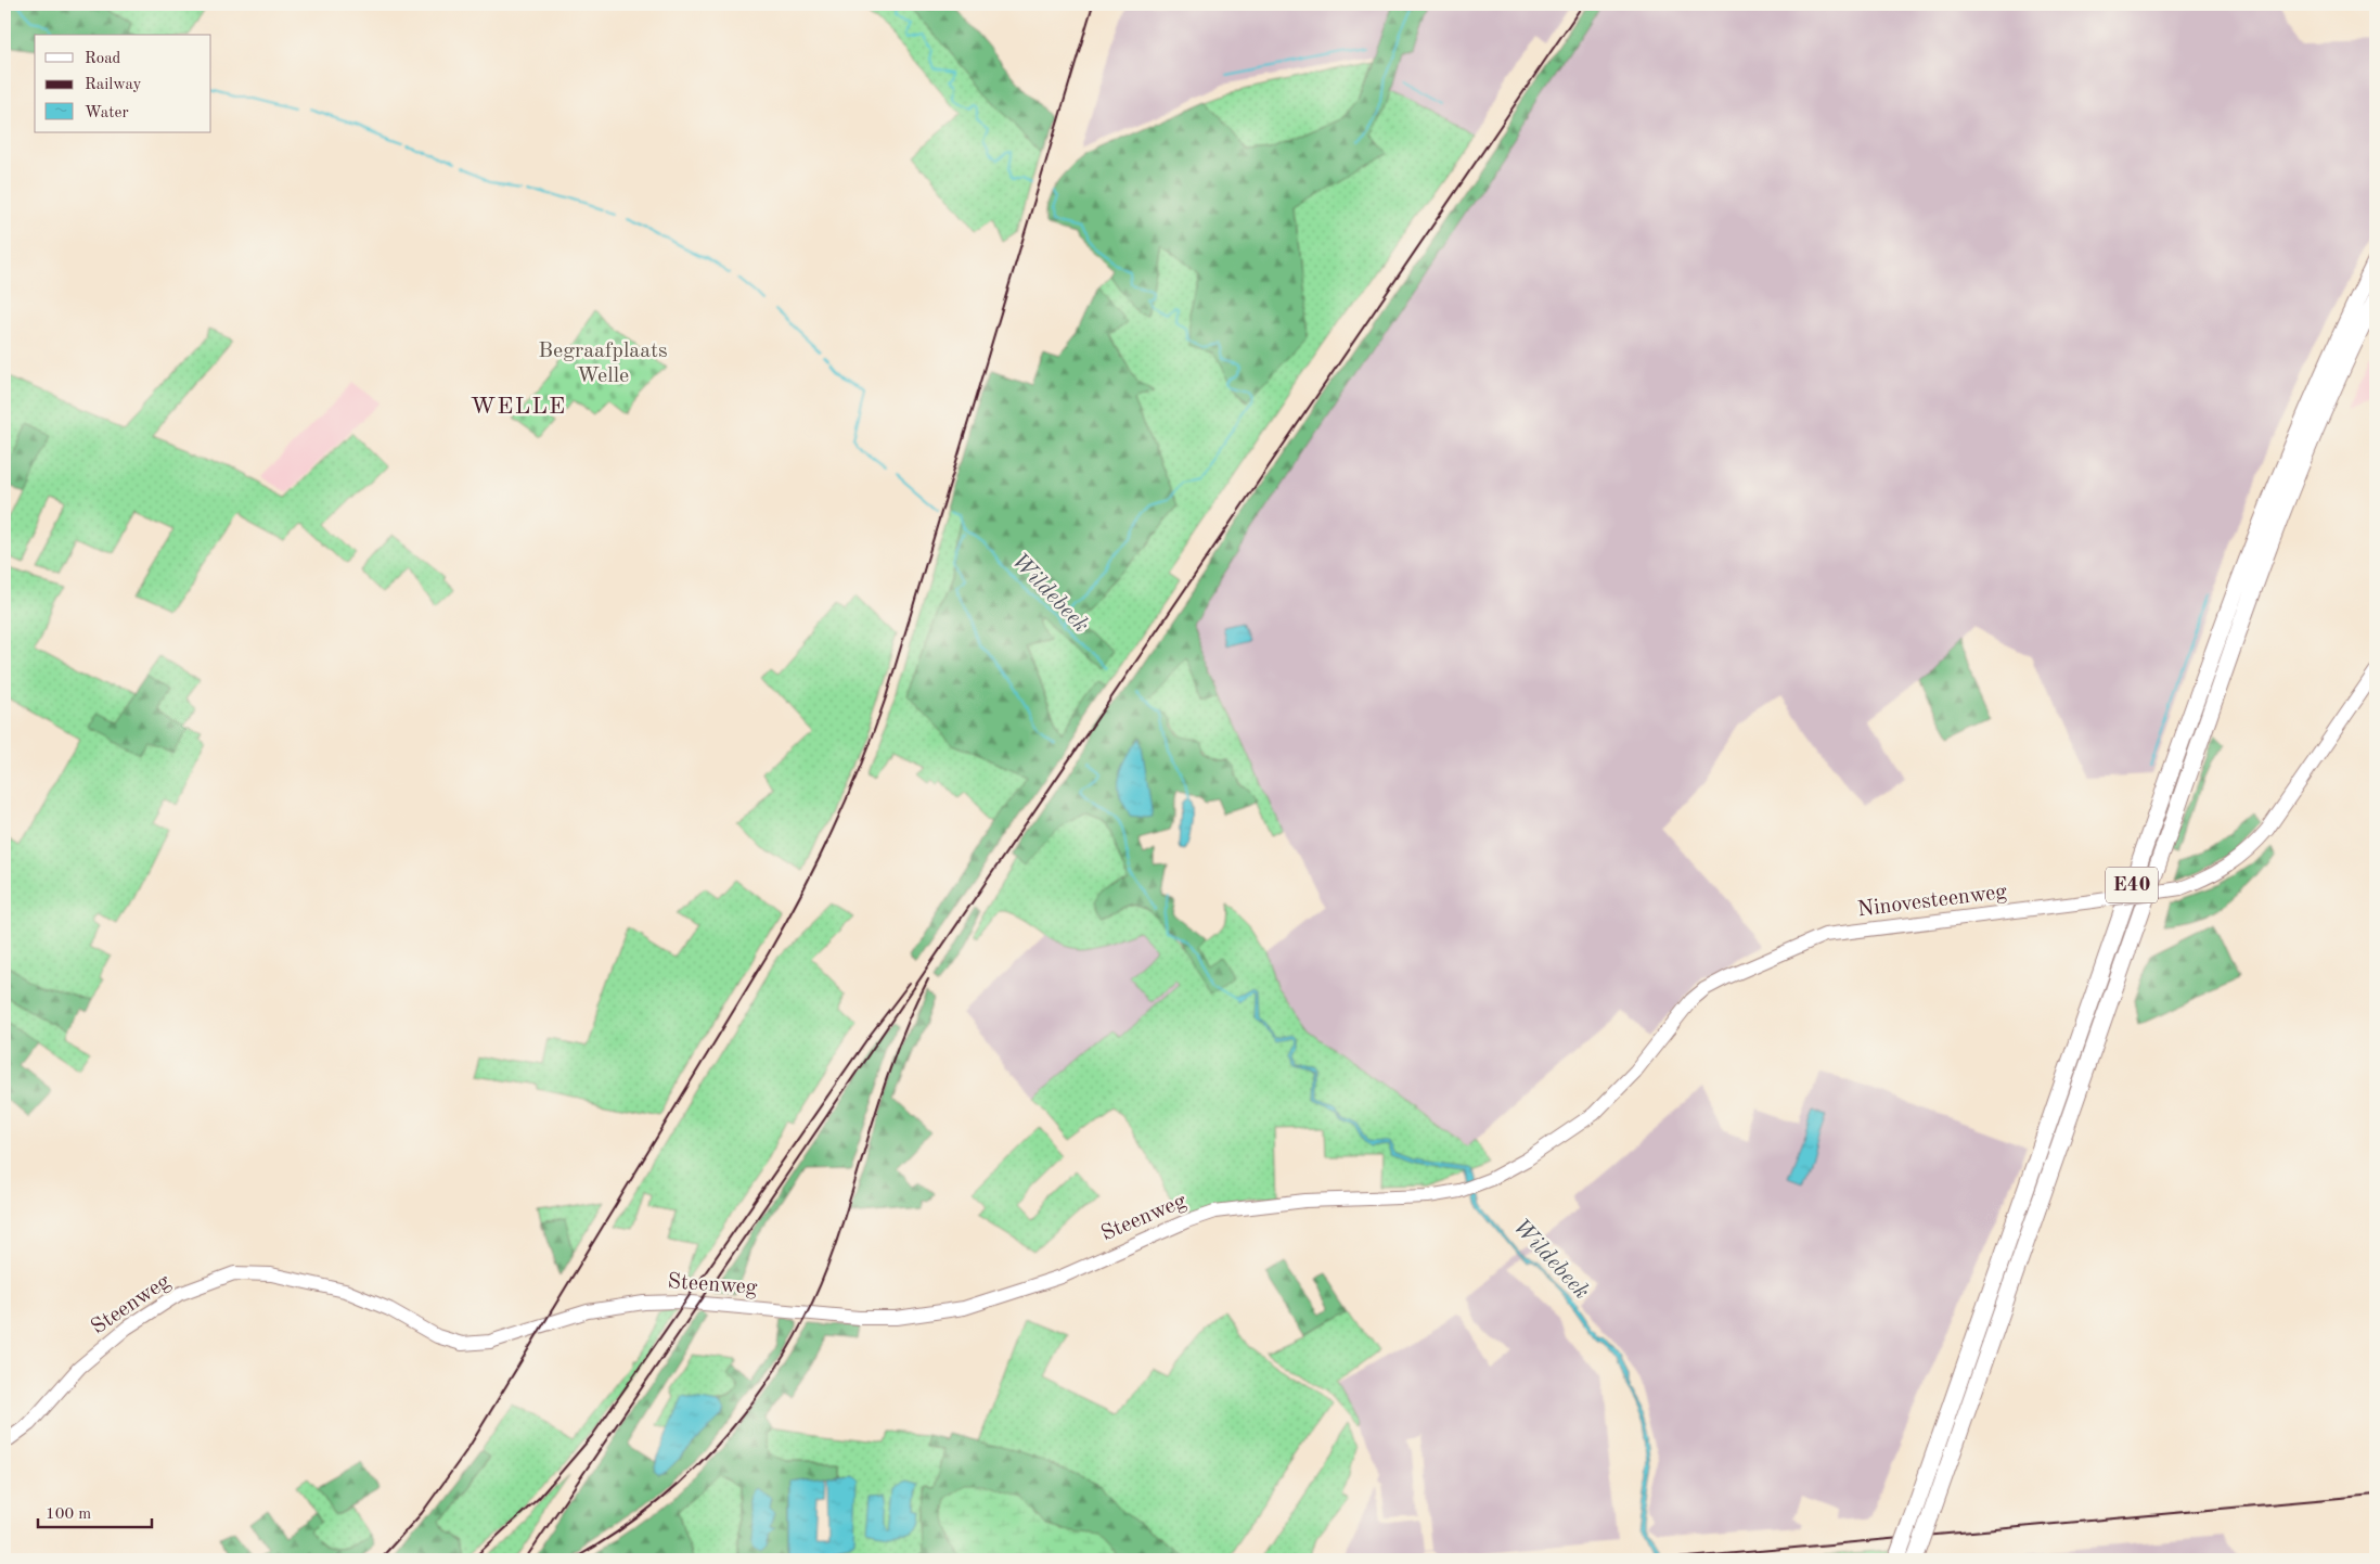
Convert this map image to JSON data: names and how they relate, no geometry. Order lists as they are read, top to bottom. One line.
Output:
{"streets":{"highway":["E40"],"main road":["Ninovesteenweg","Steenweg"]},"crossings":[["Ninovesteenweg","Steenweg"]],"districts":["WELLE"],"water":["Wildebeek"],"parks":["Begraafplaats Welle"],"legend":["Road","Railway","Water"],"scale_bar":"100 m"}
